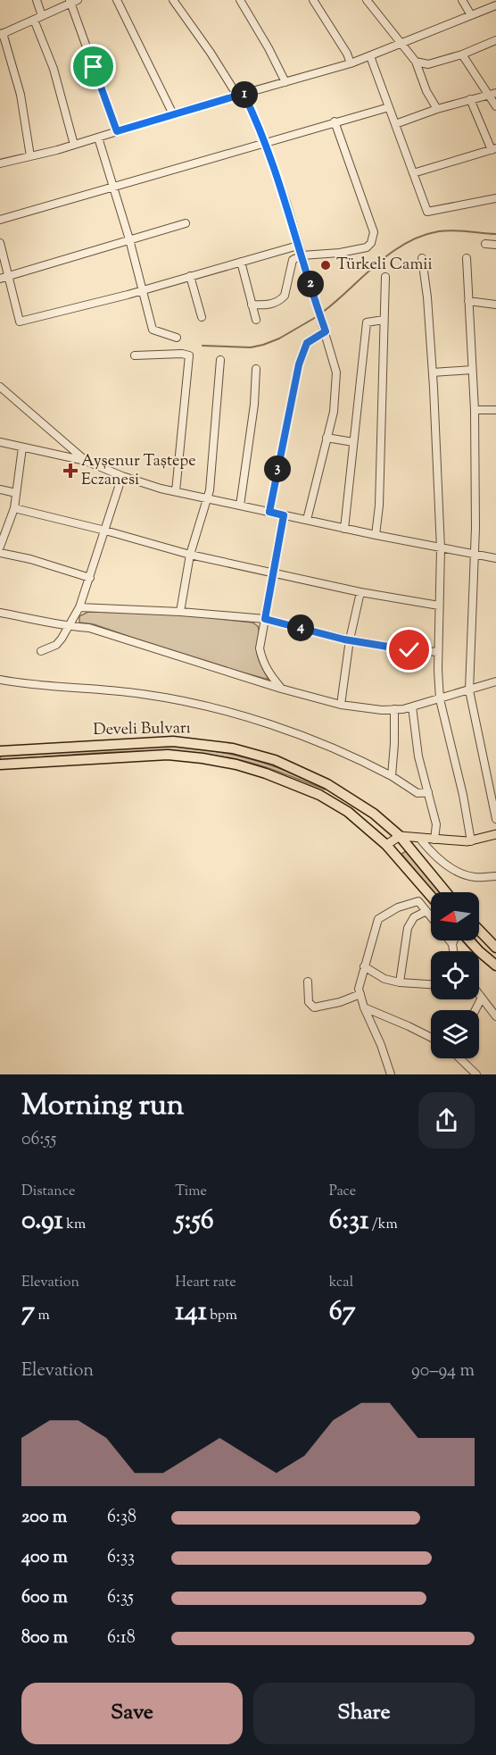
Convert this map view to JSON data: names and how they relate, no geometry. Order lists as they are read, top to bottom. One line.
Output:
{"streets":{"highway":["Develi Bulvarı"]},"places":{"other":["Türkeli Camii"],"health":["Ayşenur Taştepe Eczanesi"]},"north":"left","page":{"pins":["1","2","3","4"],"heading":["Morning run","06:55"],"stats":[["Distance","0.91 km"],["Time","5:56"],["Pace","6:31 /km"],["Elevation","7 m"],["Heart rate","141 bpm"],["kcal","67"]],"chart":["Elevation","90–94 m"],"list":[{"name":"200 m","note":"6:38"},{"name":"400 m","note":"6:33"},{"name":"600 m","note":"6:35"},{"name":"800 m","note":"6:18"}],"buttons":["Save","Share"]}}
